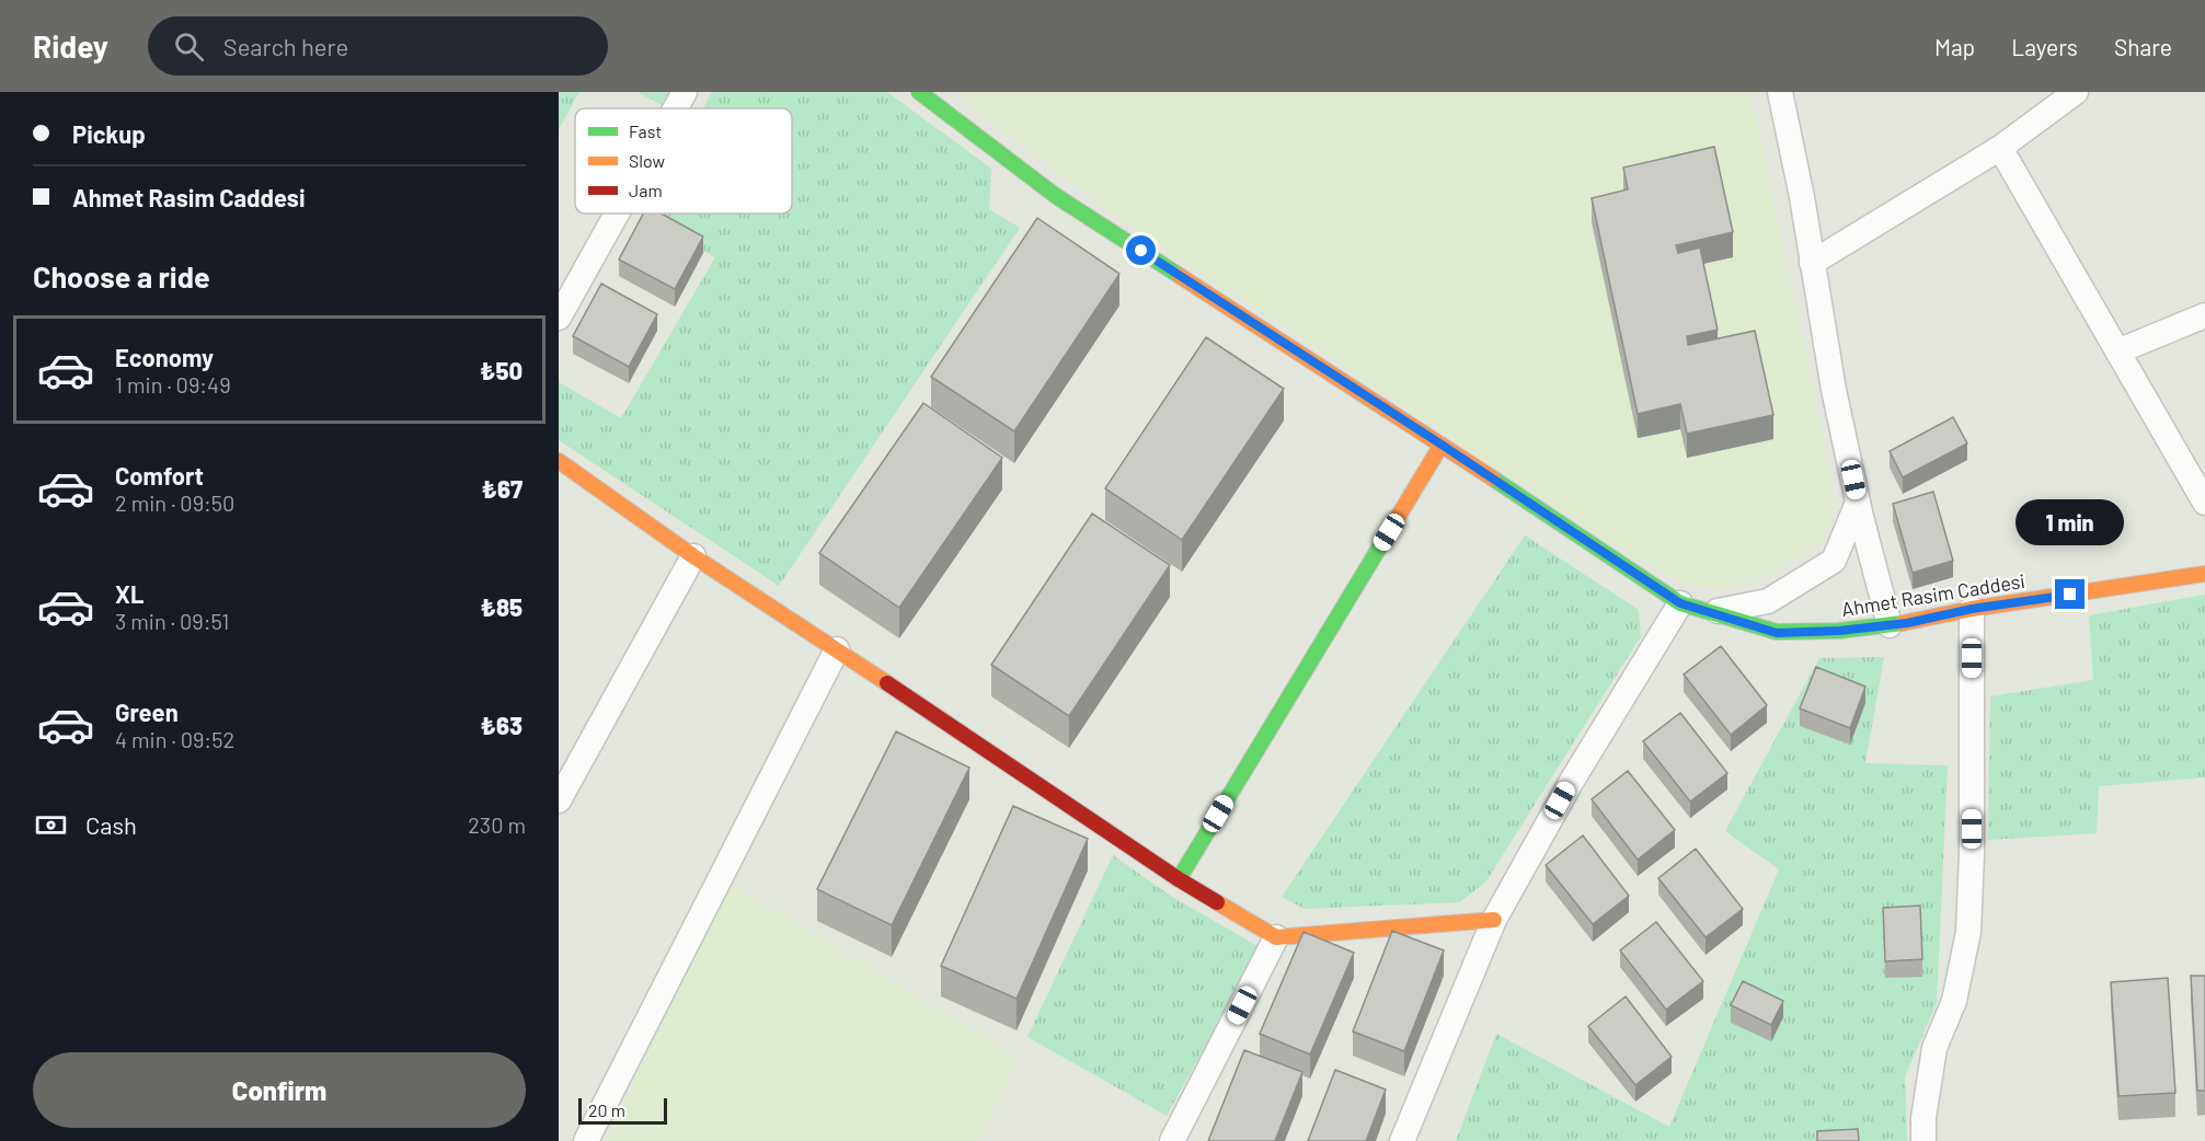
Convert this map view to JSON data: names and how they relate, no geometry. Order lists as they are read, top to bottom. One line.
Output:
{"streets":{"street":["Ahmet Rasim Caddesi"]},"legend":["Fast","Slow","Jam"],"scale_bar":"20 m","page":{"header":"Ridey","search":"Search here","nav":["Map","Layers","Share"],"banner":["Pickup","Ahmet Rasim Caddesi"],"heading":"Choose a ride","list":[{"name":"Economy","note":"1 min · 09:49","value":"₺50"},{"name":"Comfort","note":"2 min · 09:50","value":"₺67"},{"name":"XL","note":"3 min · 09:51","value":"₺85"},{"name":"Green","note":"4 min · 09:52","value":"₺63"}],"bubble":"1 min","pay":["Cash","230 m"],"buttons":"Confirm","scale":"20 m"}}
